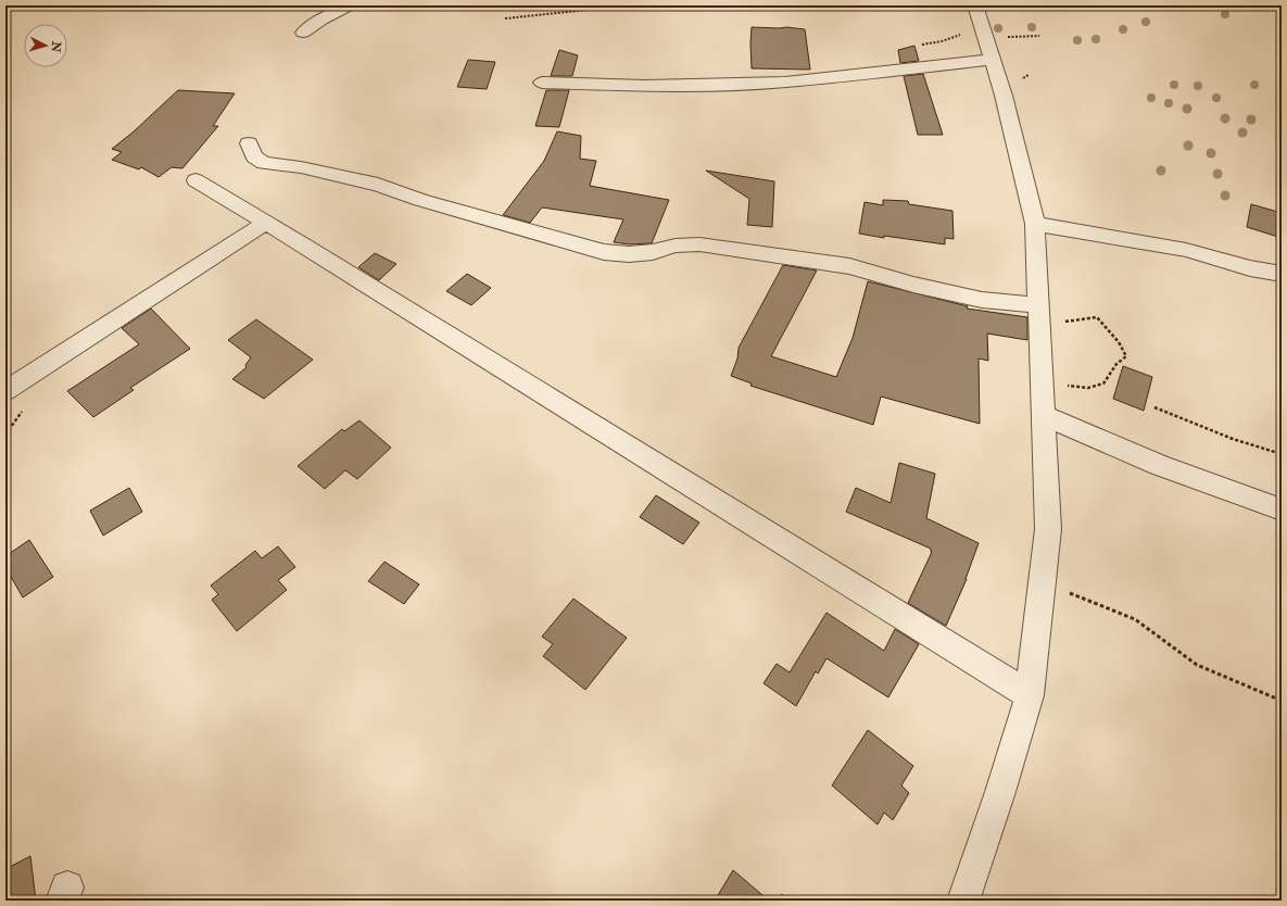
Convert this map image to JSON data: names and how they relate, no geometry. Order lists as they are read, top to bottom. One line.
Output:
{"north":"right"}
